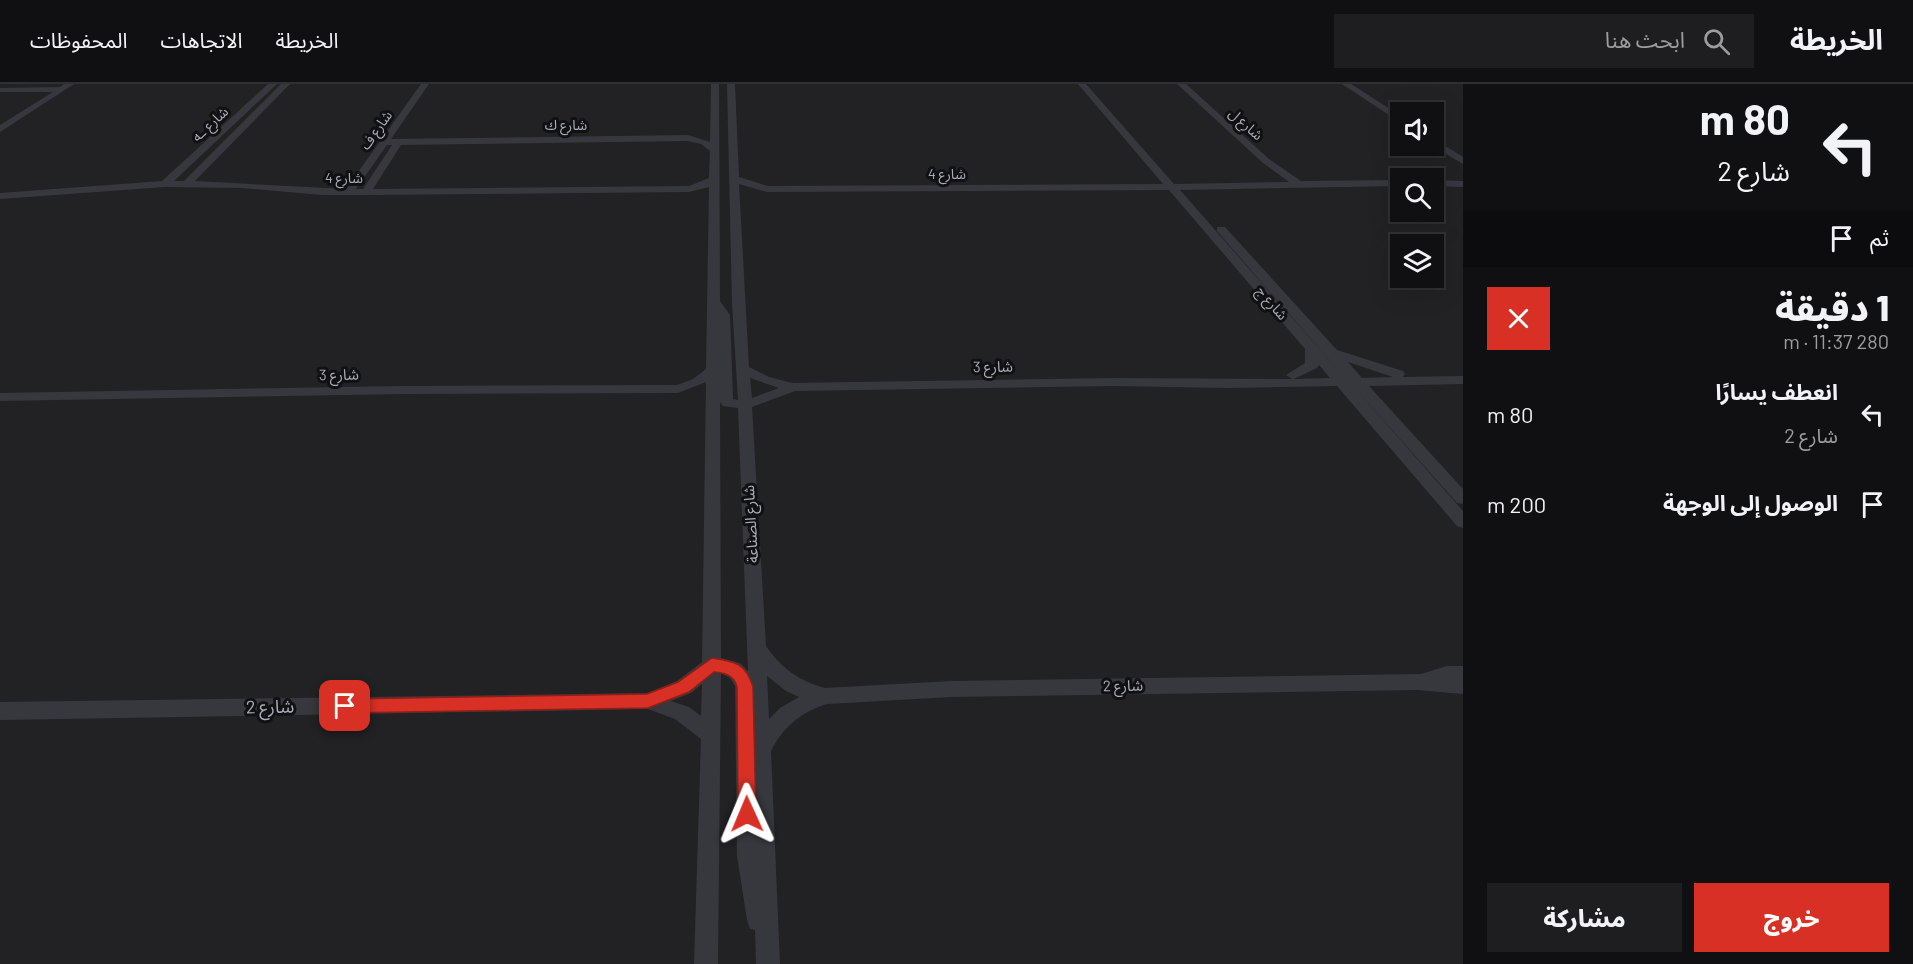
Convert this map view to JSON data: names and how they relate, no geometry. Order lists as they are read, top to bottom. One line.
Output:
{"streets":{"street":["شارع ـه","شارع ل","شارع ك","شارع ف","شارع 4","شارع ج","شارع 3","شارع الصناعة","شارع 2"]},"crossings":[["شارع ـه","شارع 4"],["شارع ل","شارع 4"],["شارع ك","شارع ف"],["شارع ف","شارع 4"],["شارع 4","شارع ج"],["شارع 4","شارع الصناعة"],["شارع ج","شارع 3"],["شارع 3","شارع الصناعة"],["شارع الصناعة","شارع 2"]],"page":{"header":"الخريطة","search":"ابحث هنا","nav":["الخريطة","الاتجاهات","المحفوظات"],"turn":["80 m","شارع 2"],"then":"ثم","heading":["1 دقيقة","280 m · 11:37"],"list":[{"name":"انعطف يسارًا","note":"شارع 2","value":"80 m"},{"name":"الوصول إلى الوجهة","value":"200 m"}],"buttons":["خروج","مشاركة"]}}
